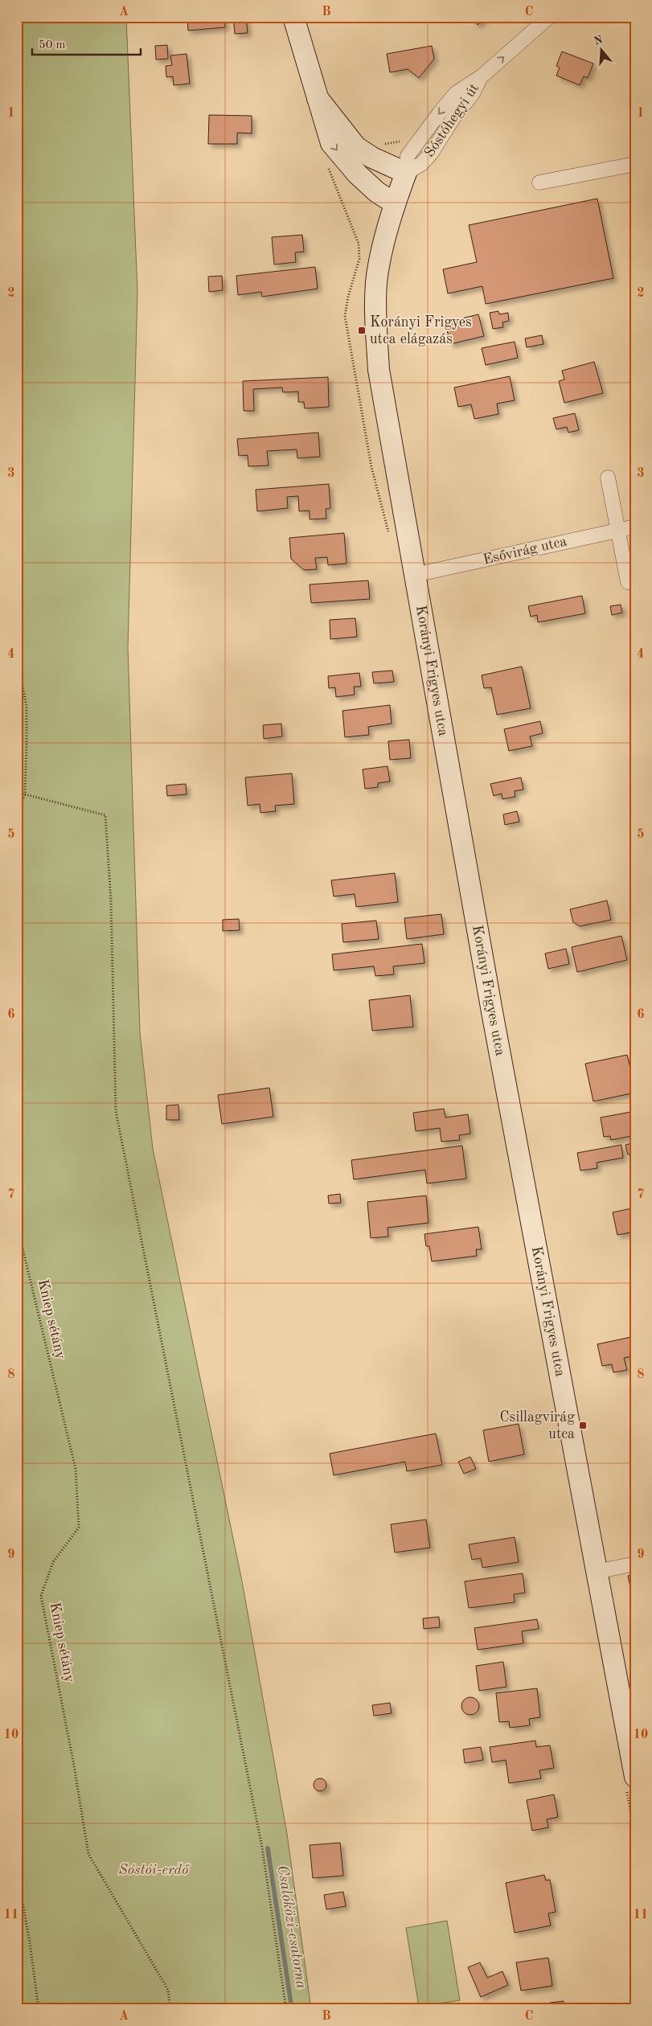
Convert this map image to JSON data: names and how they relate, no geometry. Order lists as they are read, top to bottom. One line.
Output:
{"streets":{"street":["Sóstóhegyi út","Esővirág utca","Korányi Frigyes utca"],"path":["Kniep sétány"]},"crossings":[["Sóstóhegyi út","Korányi Frigyes utca"],["Esővirág utca","Korányi Frigyes utca"]],"one_way":["Sóstóhegyi út"],"water":["Csalóközi-csatorna"],"parks":["Sóstói-erdő"],"places":{"transit":["Korányi Frigyes utca elágazás","Csillagvirág utca"]},"scale_bar":"50 m","north":"top","grid":{"columns":["A","B","C"],"rows":["1","2","3","4","5","6","7","8","9","10","11"]}}
